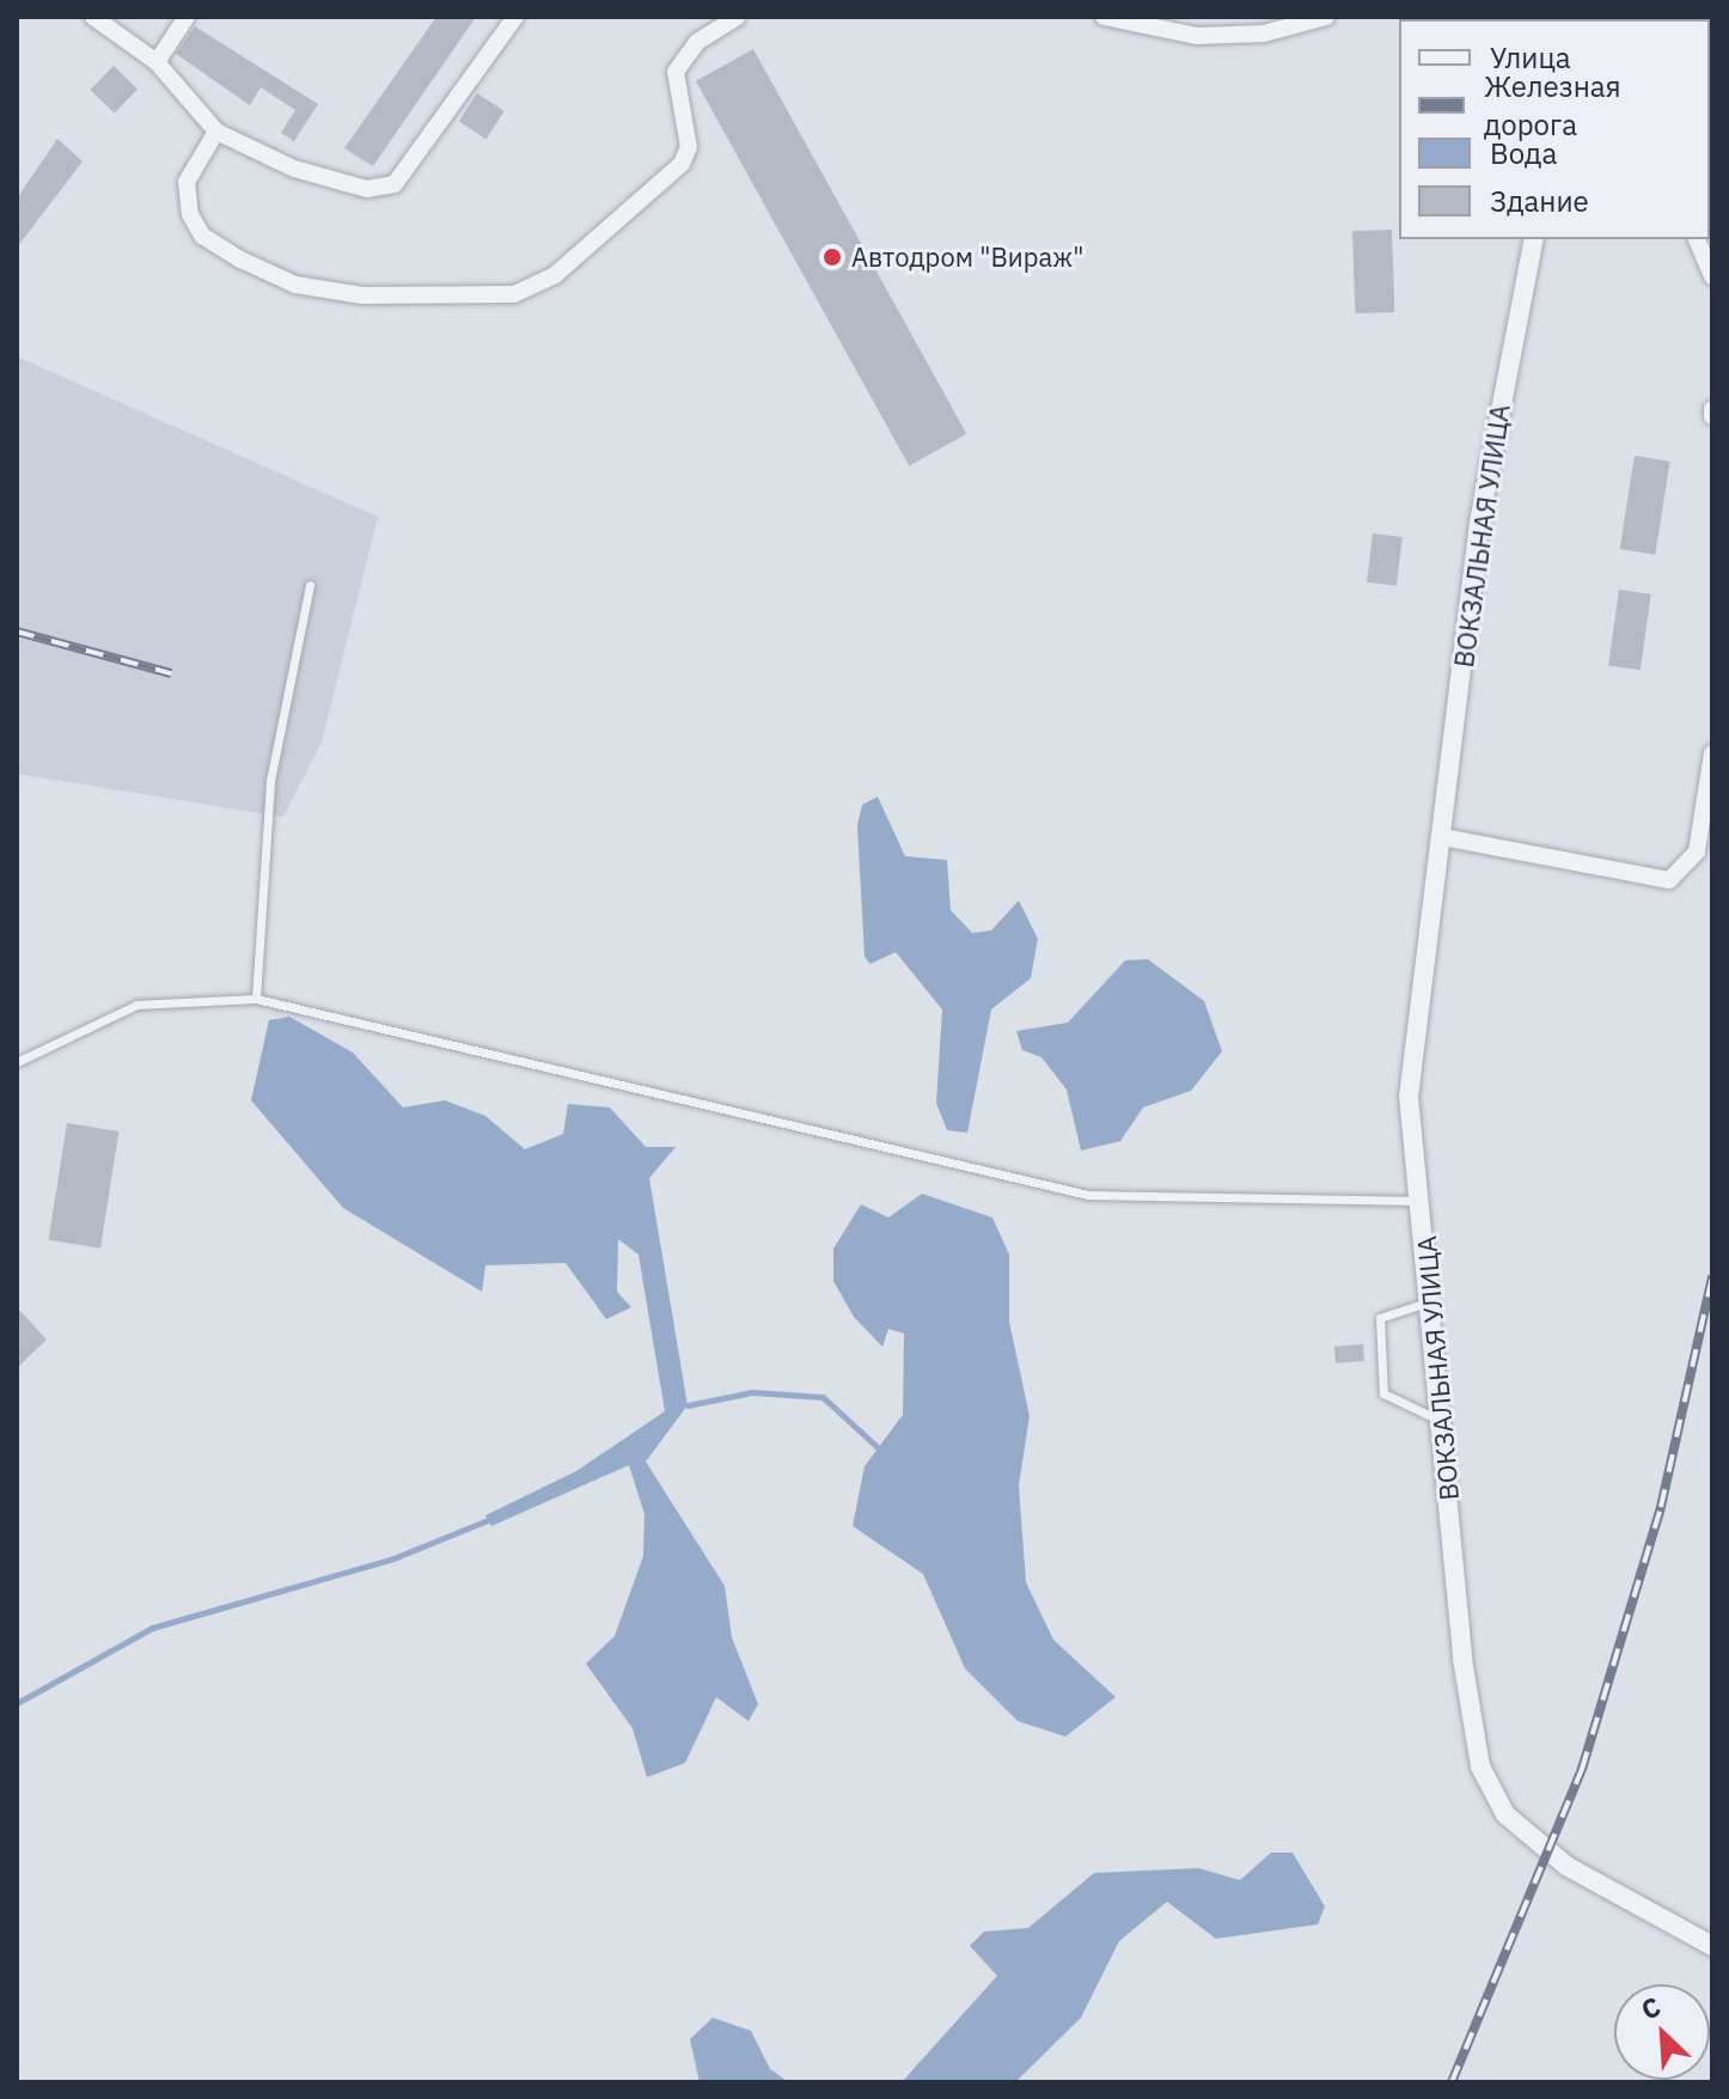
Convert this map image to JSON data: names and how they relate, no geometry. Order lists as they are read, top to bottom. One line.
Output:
{"streets":{"street":["ВОКЗАЛЬНАЯ УЛИЦА"]},"places":["Автодром \"Вираж\""],"legend":["Улица","Железная дорога","Вода","Здание"],"north":"top left"}
